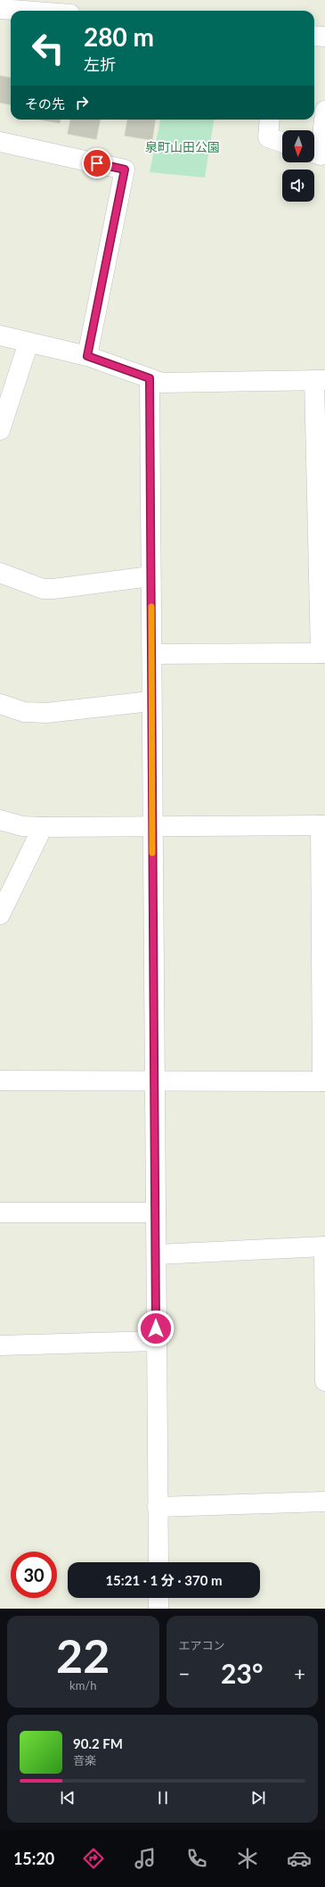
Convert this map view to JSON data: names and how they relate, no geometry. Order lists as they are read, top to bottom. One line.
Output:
{"parks":["泉町山田公園"],"north":"bottom","page":{"turn":["280 m","左折"],"then":"その先","limit":"30","trip":"15:21 · 1 分 · 370 m","tile":[["22","km/h"],"エアコン"],"heat":["−","23°","+"],"song":["90.2 FM","音楽"],"tabs":"15:20"}}
